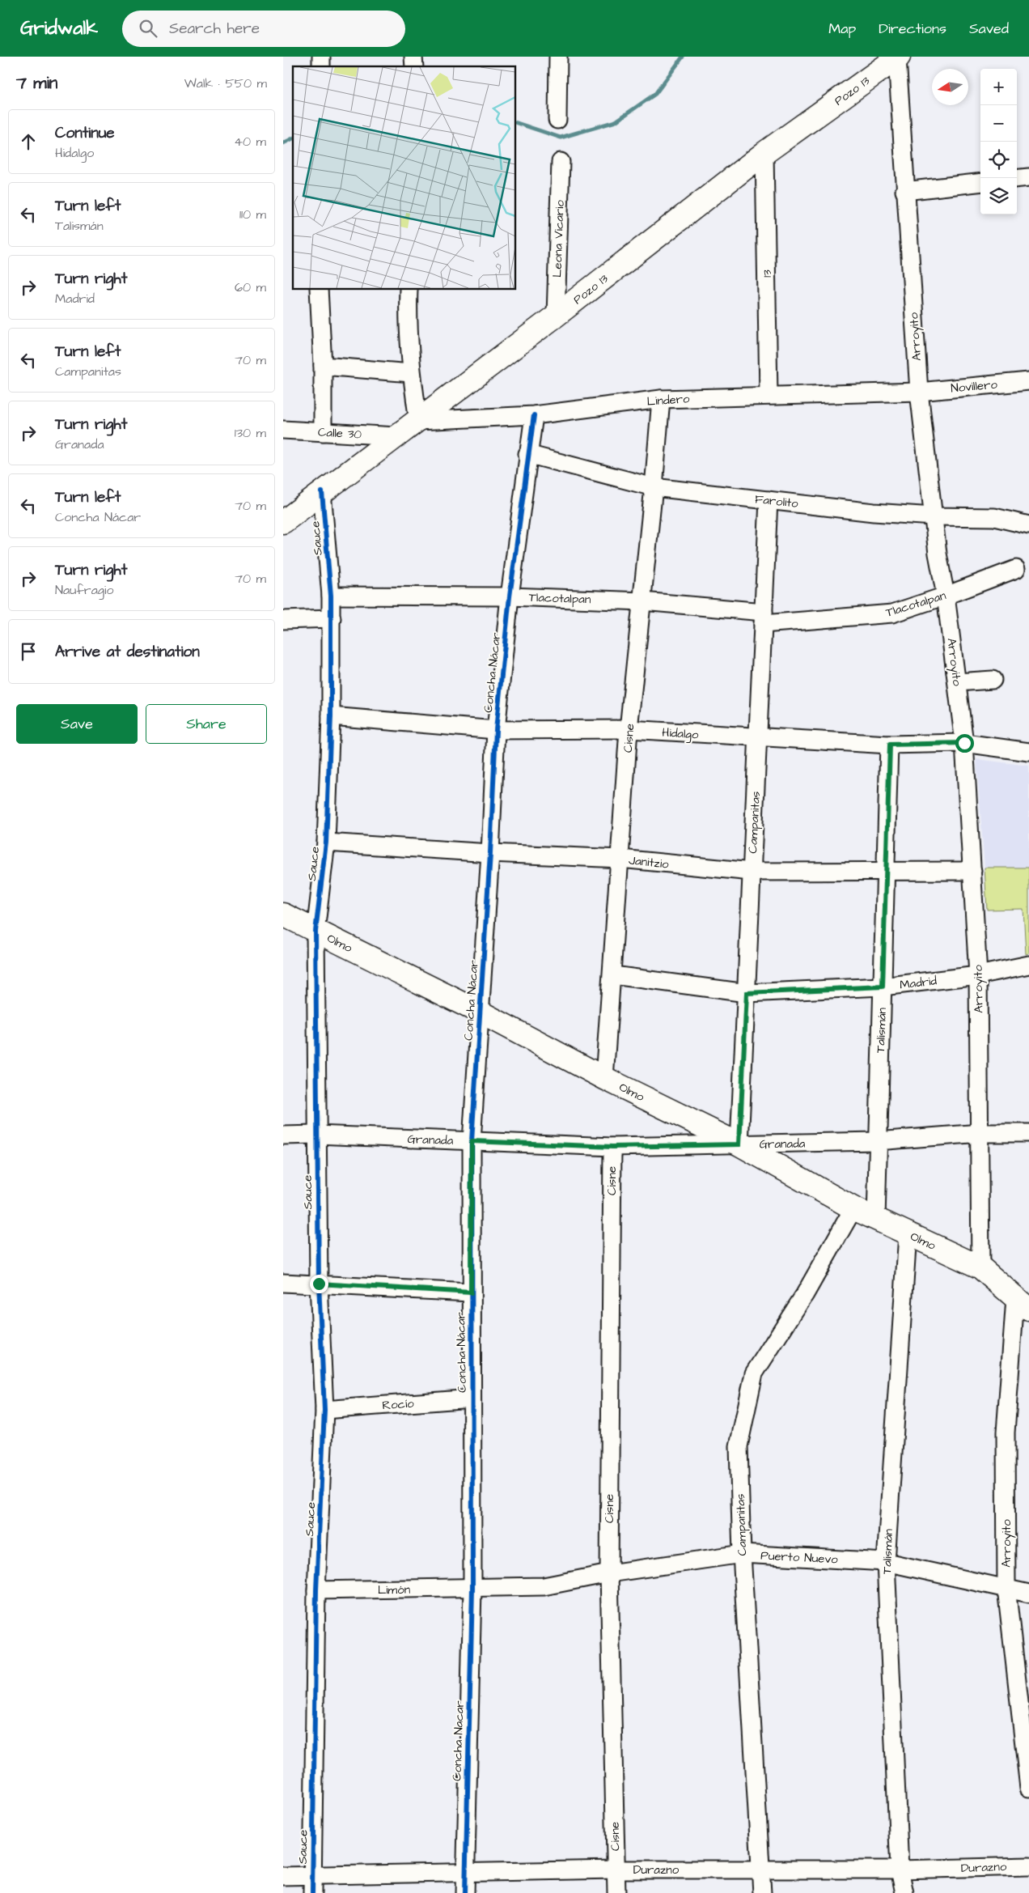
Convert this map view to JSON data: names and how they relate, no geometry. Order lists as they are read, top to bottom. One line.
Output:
{"streets":{"main road":["Pozo 13","Olmo"],"street":["Leona Vicario","13","Arroyito","Novillero","Lindero","Calle 30","Farolito","Sauce","Tlacotalpan","Concha Nácar","Hidalgo","Cisne","Campanitas","Janitzio","Madrid","Talismán","Granada","Rocío","Puerto Nuevo","Limón","Concha Nacar","Durazno"]},"crossings":[["Pozo 13","Leona Vicario"],["Pozo 13","13"],["Pozo 13","Arroyito"],["Pozo 13","Lindero"],["Pozo 13","Calle 30"],["Pozo 13","Sauce"],["13","Lindero"],["Arroyito","Novillero"],["Arroyito","Lindero"],["Arroyito","Farolito"],["Arroyito","Tlacotalpan"],["Arroyito","Hidalgo"],["Arroyito","Janitzio"],["Arroyito","Olmo"],["Arroyito","Madrid"],["Arroyito","Granada"],["Arroyito","Puerto Nuevo"],["Novillero","Lindero"],["Lindero","Concha Nácar"],["Lindero","Cisne"],["Farolito","Concha Nácar"],["Farolito","Cisne"],["Farolito","Campanitas"],["Sauce","Tlacotalpan"],["Sauce","Hidalgo"],["Sauce","Janitzio"],["Sauce","Olmo"],["Sauce","Granada"],["Sauce","Rocío"],["Sauce","Limón"],["Sauce","Durazno"],["Tlacotalpan","Concha Nácar"],["Tlacotalpan","Cisne"],["Tlacotalpan","Campanitas"],["Concha Nácar","Hidalgo"],["Concha Nácar","Janitzio"],["Concha Nácar","Olmo"],["Concha Nácar","Granada"],["Concha Nácar","Rocío"],["Concha Nácar","Puerto Nuevo"],["Concha Nácar","Limón"],["Concha Nácar","Concha Nacar"],["Hidalgo","Cisne"],["Hidalgo","Campanitas"],["Hidalgo","Talismán"],["Cisne","Janitzio"],["Cisne","Olmo"],["Cisne","Madrid"],["Cisne","Granada"],["Cisne","Puerto Nuevo"],["Cisne","Durazno"],["Campanitas","Janitzio"],["Campanitas","Olmo"],["Campanitas","Madrid"],["Campanitas","Granada"],["Campanitas","Puerto Nuevo"],["Campanitas","Durazno"],["Janitzio","Talismán"],["Olmo","Talismán"],["Olmo","Granada"],["Madrid","Talismán"],["Talismán","Granada"],["Talismán","Puerto Nuevo"],["Talismán","Durazno"],["Puerto Nuevo","Limón"],["Puerto Nuevo","Concha Nacar"],["Limón","Concha Nacar"],["Concha Nacar","Durazno"]],"north":"left","page":{"header":"Gridwalk","search":"Search here","nav":["Map","Directions","Saved"],"heading":["7 min","Walk · 550 m"],"map_buttons":["+","−"],"list":[["Continue","Hidalgo","40 m"],["Turn left","Talismán","110 m"],["Turn right","Madrid","60 m"],["Turn left","Campanitas","70 m"],["Turn right","Granada","130 m"],["Turn left","Concha Nácar","70 m"],["Turn right","Naufragio","70 m"],"Arrive at destination"],"buttons":["Save","Share"]}}
